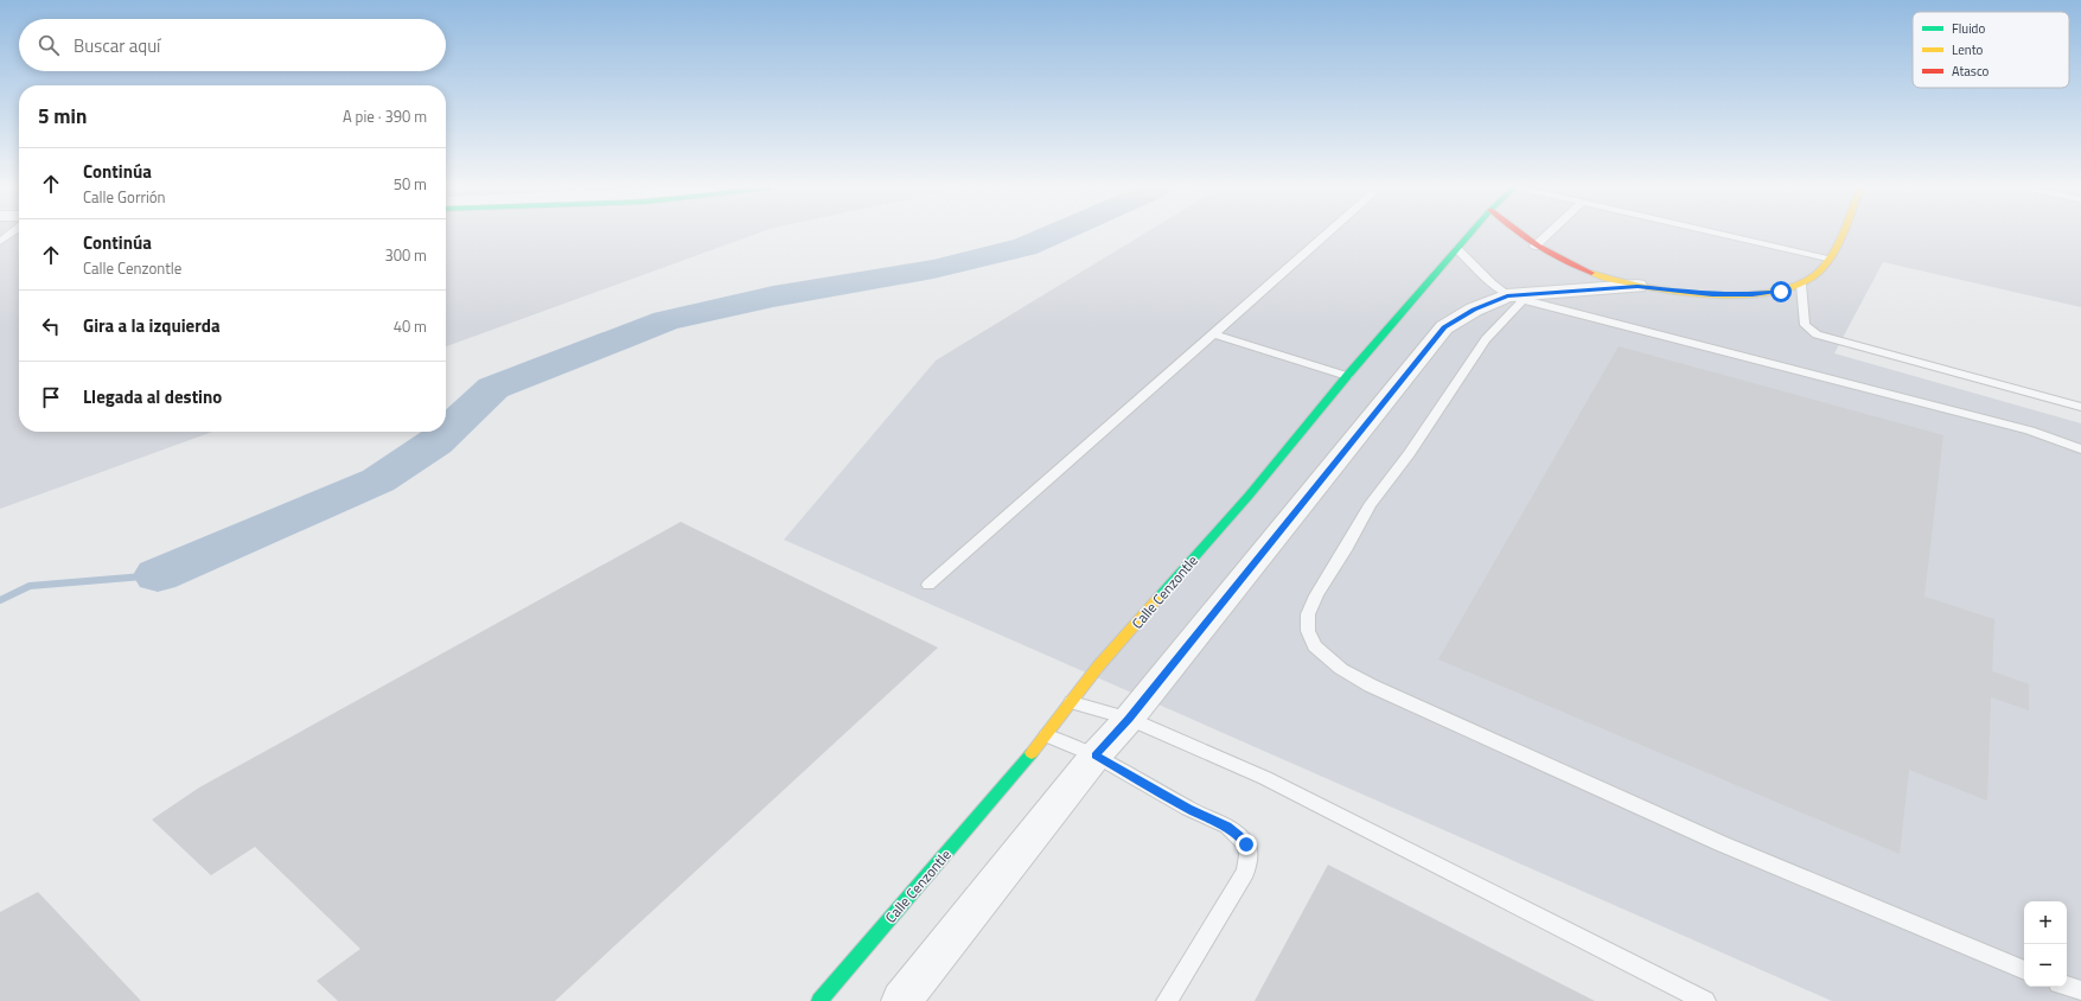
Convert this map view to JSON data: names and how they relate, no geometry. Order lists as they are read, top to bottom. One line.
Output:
{"streets":{"street":["Calle Cenzontle"]},"legend":["Fluido","Lento","Atasco"],"page":{"search":"Buscar aquí","heading":["5 min","A pie · 390 m"],"list":[["Continúa","Calle Gorrión","50 m"],["Continúa","Calle Cenzontle","300 m"],["Gira a la izquierda","40 m"],"Llegada al destino"],"map_buttons":["+","−"]}}
